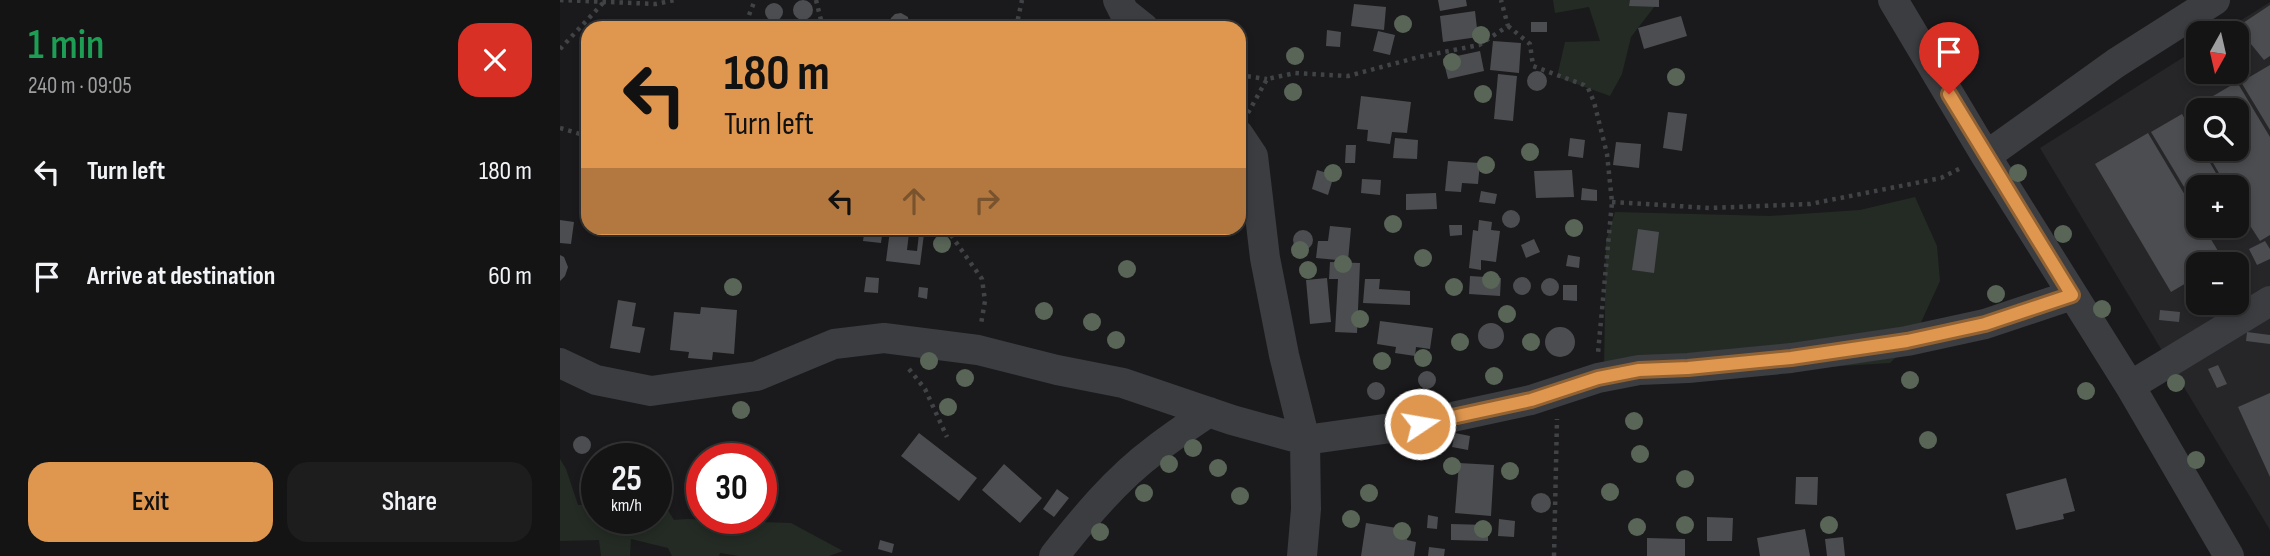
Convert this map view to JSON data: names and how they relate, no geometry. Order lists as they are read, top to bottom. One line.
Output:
{"north":"bottom","page":{"heading":["1 min","240 m · 09:05"],"map_buttons":["+","−"],"turn":["180 m","Turn left"],"list":[{"name":"Turn left","value":"180 m"},{"name":"Arrive at destination","value":"60 m"}],"speed":"25 km/h","limit":"30","buttons":["Exit","Share"]}}
